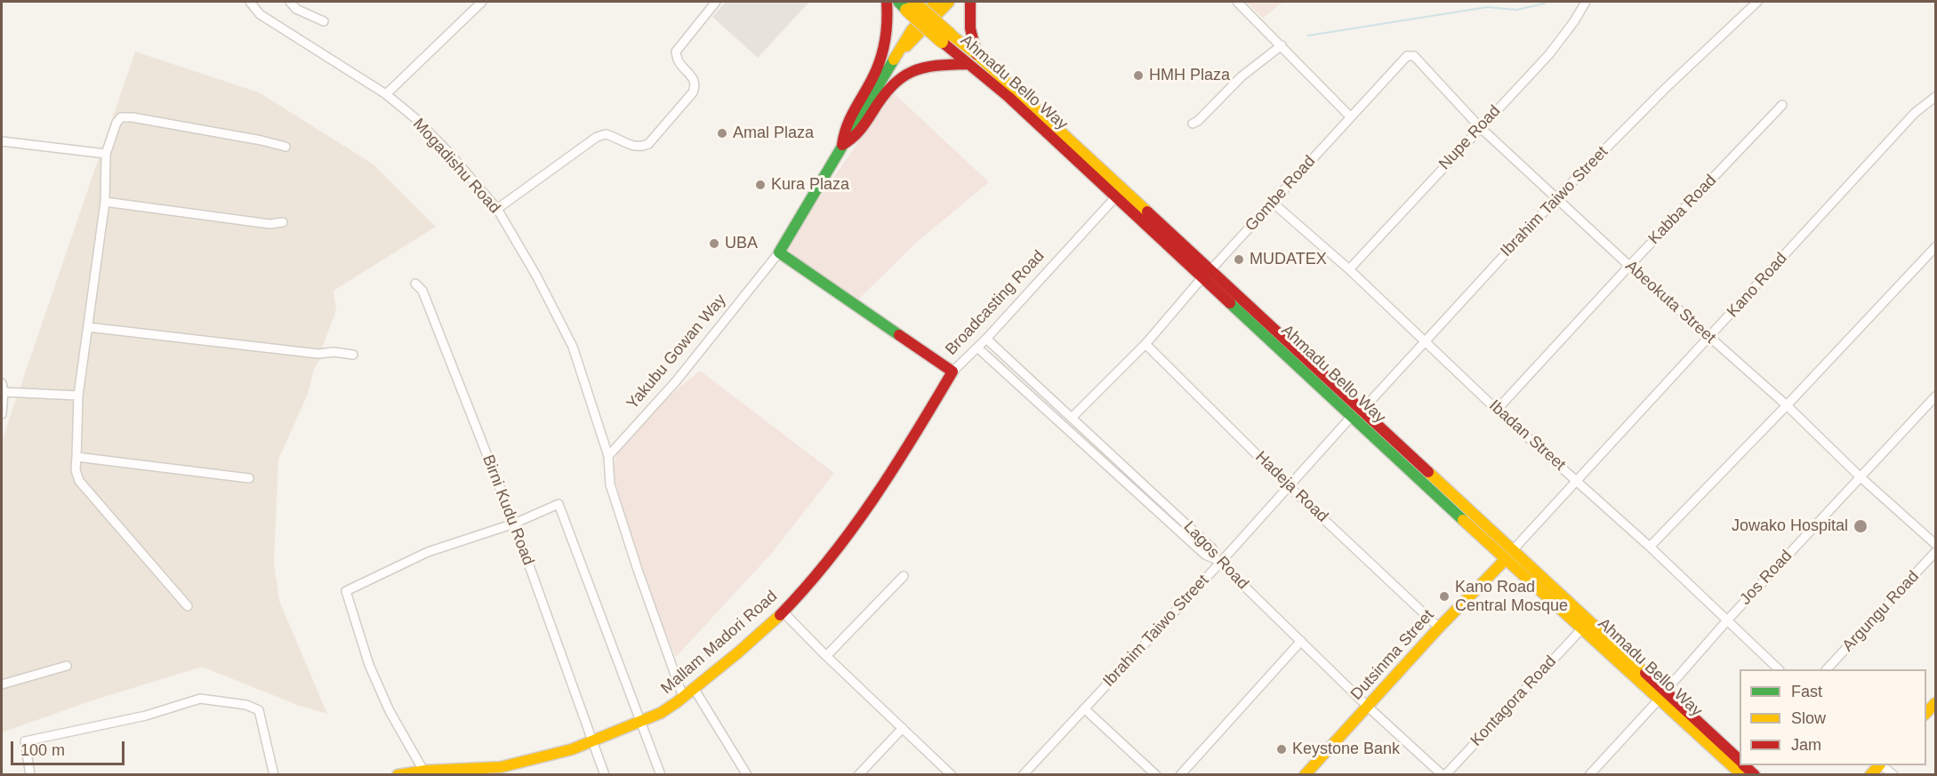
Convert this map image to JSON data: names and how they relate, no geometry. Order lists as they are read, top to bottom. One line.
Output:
{"streets":{"main road":["Ahmadu Bello Way","Broadcasting Road","Yakubu Gowan Way","Mallam Madori Road","Dutsinma Street"],"street":["Nupe Road","Mogadishu Road","Gombe Road","Ibrahim Taiwo Street","Kabba Road","Kano Road","Abeokuta Street","Ibadan Street","Hadeja Road","Birni Kudu Road","Lagos Road","Jos Road","Argungu Road","Kontagora Road"]},"crossings":[["Ahmadu Bello Way","Gombe Road"],["Ahmadu Bello Way","Ibrahim Taiwo Street"],["Ahmadu Bello Way","Kano Road"],["Ahmadu Bello Way","Broadcasting Road"],["Ahmadu Bello Way","Jos Road"],["Ahmadu Bello Way","Dutsinma Street"],["Ahmadu Bello Way","Kontagora Road"],["Nupe Road","Abeokuta Street"],["Nupe Road","Ibadan Street"],["Mogadishu Road","Yakubu Gowan Way"],["Gombe Road","Abeokuta Street"],["Gombe Road","Ibadan Street"],["Gombe Road","Hadeja Road"],["Gombe Road","Lagos Road"],["Ibrahim Taiwo Street","Abeokuta Street"],["Ibrahim Taiwo Street","Ibadan Street"],["Ibrahim Taiwo Street","Hadeja Road"],["Ibrahim Taiwo Street","Lagos Road"],["Kabba Road","Abeokuta Street"],["Kabba Road","Ibadan Street"],["Kano Road","Abeokuta Street"],["Kano Road","Ibadan Street"],["Kano Road","Dutsinma Street"],["Abeokuta Street","Jos Road"],["Broadcasting Road","Yakubu Gowan Way"],["Broadcasting Road","Lagos Road"],["Broadcasting Road","Mallam Madori Road"],["Ibadan Street","Jos Road"],["Hadeja Road","Dutsinma Street"],["Birni Kudu Road","Mallam Madori Road"],["Lagos Road","Dutsinma Street"],["Lagos Road","Kontagora Road"]],"places":["HMH Plaza","Amal Plaza","Kura Plaza","UBA","MUDATEX","Jowako Hospital","Kano Road Central Mosque","Keystone Bank"],"legend":["Fast","Slow","Jam"],"scale_bar":"100 m"}
